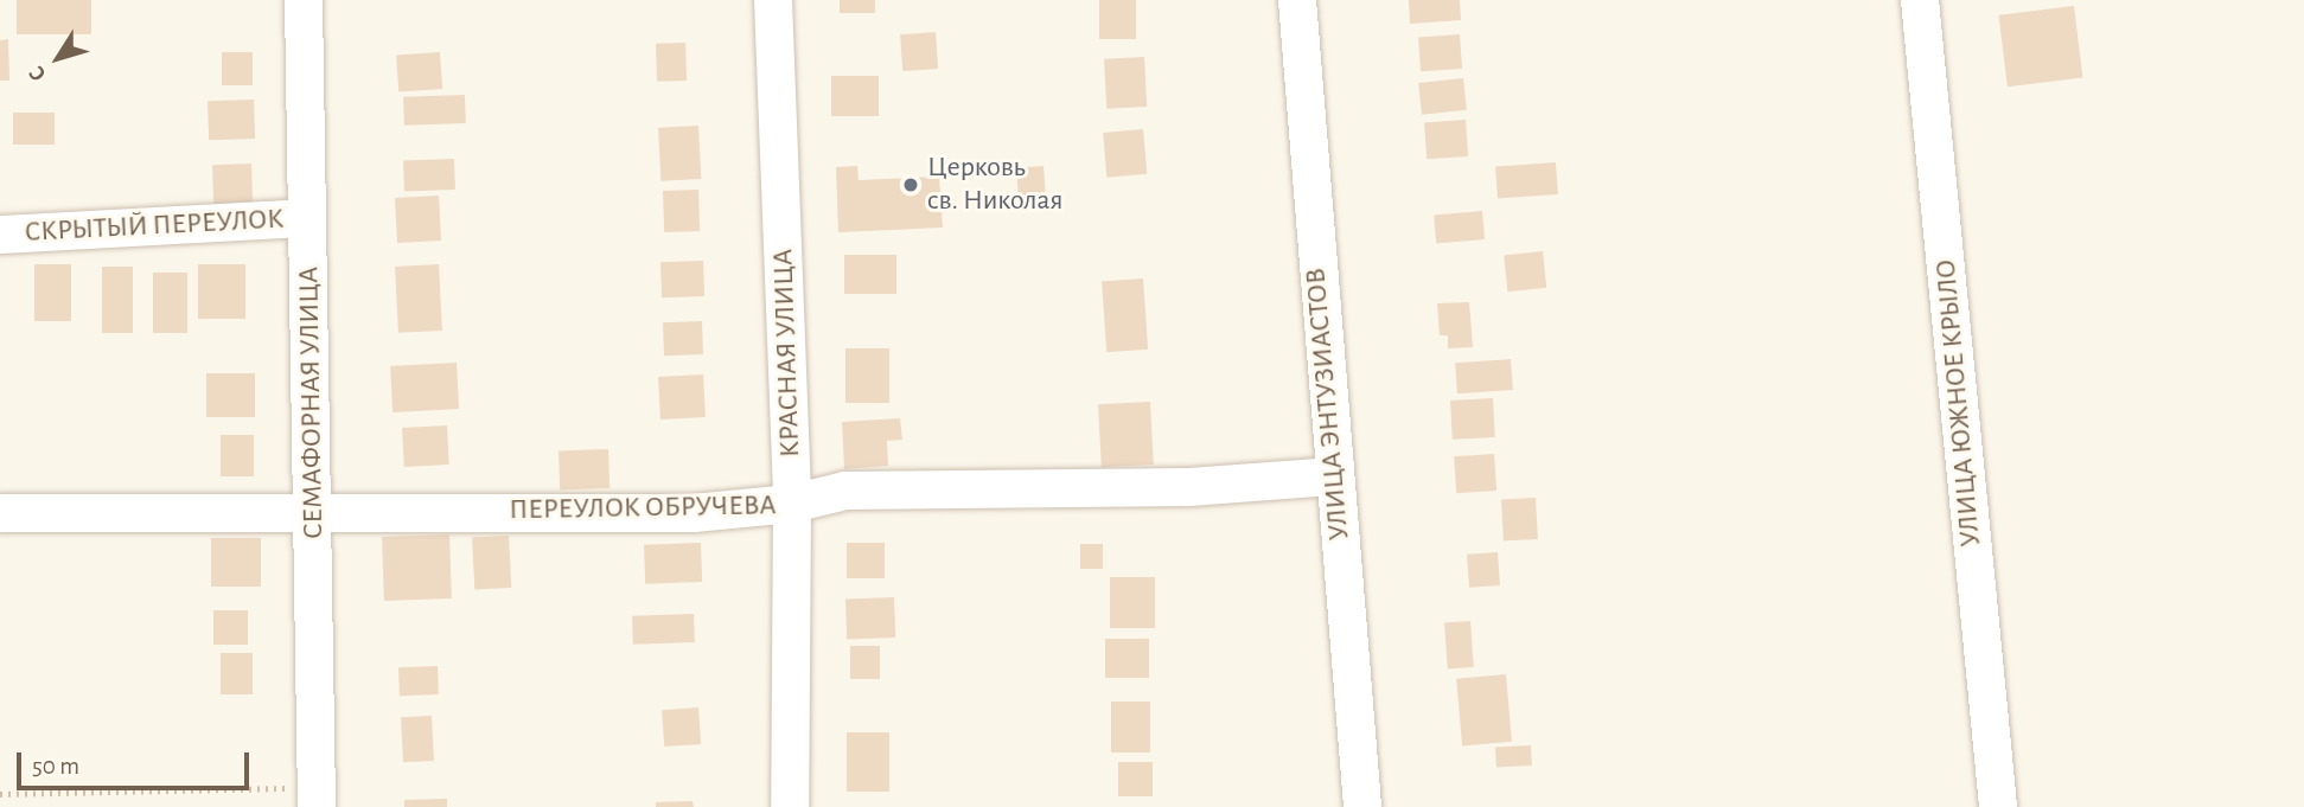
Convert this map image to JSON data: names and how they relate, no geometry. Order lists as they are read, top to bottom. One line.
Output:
{"streets":{"street":["СКРЫТЫЙ ПЕРЕУЛОК","КРАСНАЯ УЛИЦА","СЕМАФОРНАЯ УЛИЦА","УЛИЦА ЮЖНОЕ КРЫЛО","УЛИЦА ЭНТУЗИАСТОВ","ПЕРЕУЛОК ОБРУЧЕВА"]},"crossings":[["СКРЫТЫЙ ПЕРЕУЛОК","СЕМАФОРНАЯ УЛИЦА"],["КРАСНАЯ УЛИЦА","ПЕРЕУЛОК ОБРУЧЕВА"],["СЕМАФОРНАЯ УЛИЦА","ПЕРЕУЛОК ОБРУЧЕВА"],["УЛИЦА ЭНТУЗИАСТОВ","ПЕРЕУЛОК ОБРУЧЕВА"]],"places":["Церковь св. Николая"],"scale_bar":"50 m","north":"bottom left"}
